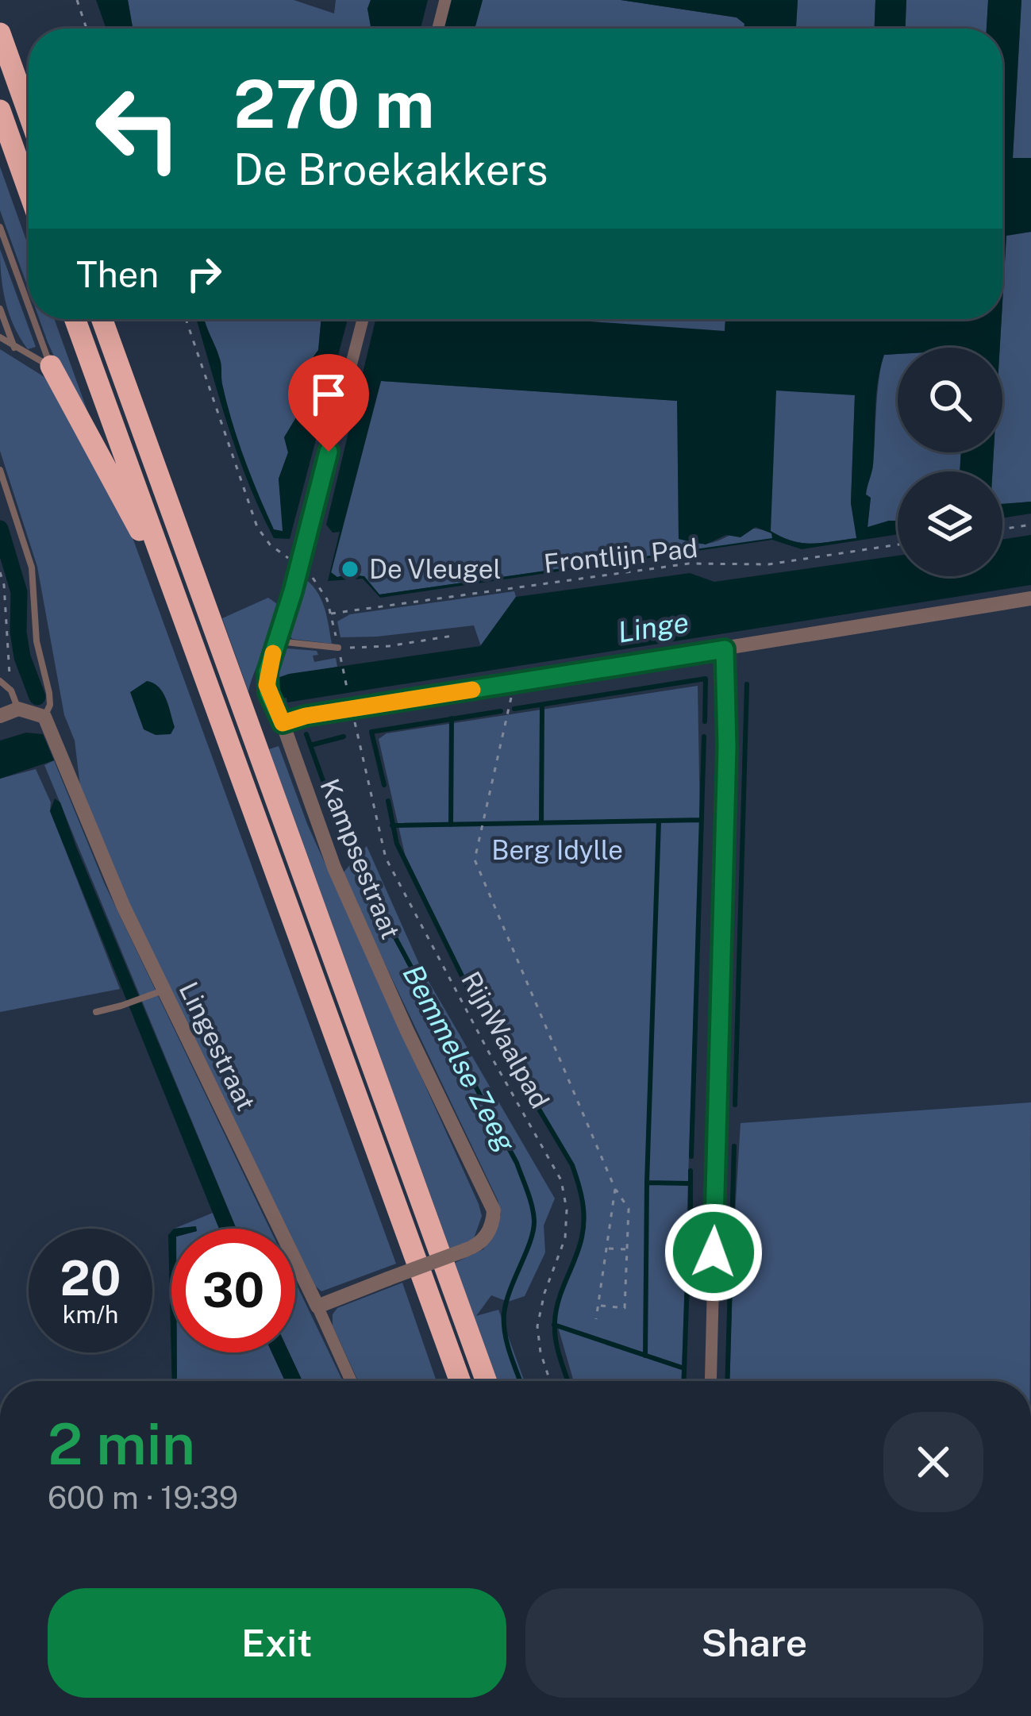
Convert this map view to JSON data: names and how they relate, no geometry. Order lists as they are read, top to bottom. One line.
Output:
{"streets":{"street":["Kampsestraat","Lingestraat"],"path":["Frontlijn Pad","RijnWaalpad"]},"crossings":[["Frontlijn Pad","Kampsestraat"],["Kampsestraat","Lingestraat"]],"water":["Linge","Bemmelse Zeeg"],"parks":["Berg Idylle"],"places":["De Vleugel"],"page":{"turn":["270 m","De Broekakkers"],"then":"Then","speed":"20 km/h","limit":"30","heading":["2 min","600 m · 19:39"],"buttons":["Exit","Share"]}}
